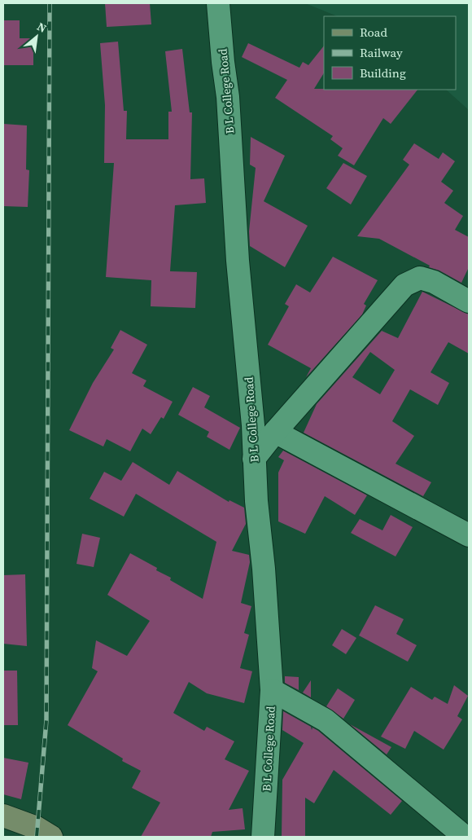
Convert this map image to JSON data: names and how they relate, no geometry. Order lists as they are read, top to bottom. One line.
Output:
{"streets":{"street":["B L College Road"]},"legend":["Road","Railway","Building"],"north":"top right"}
